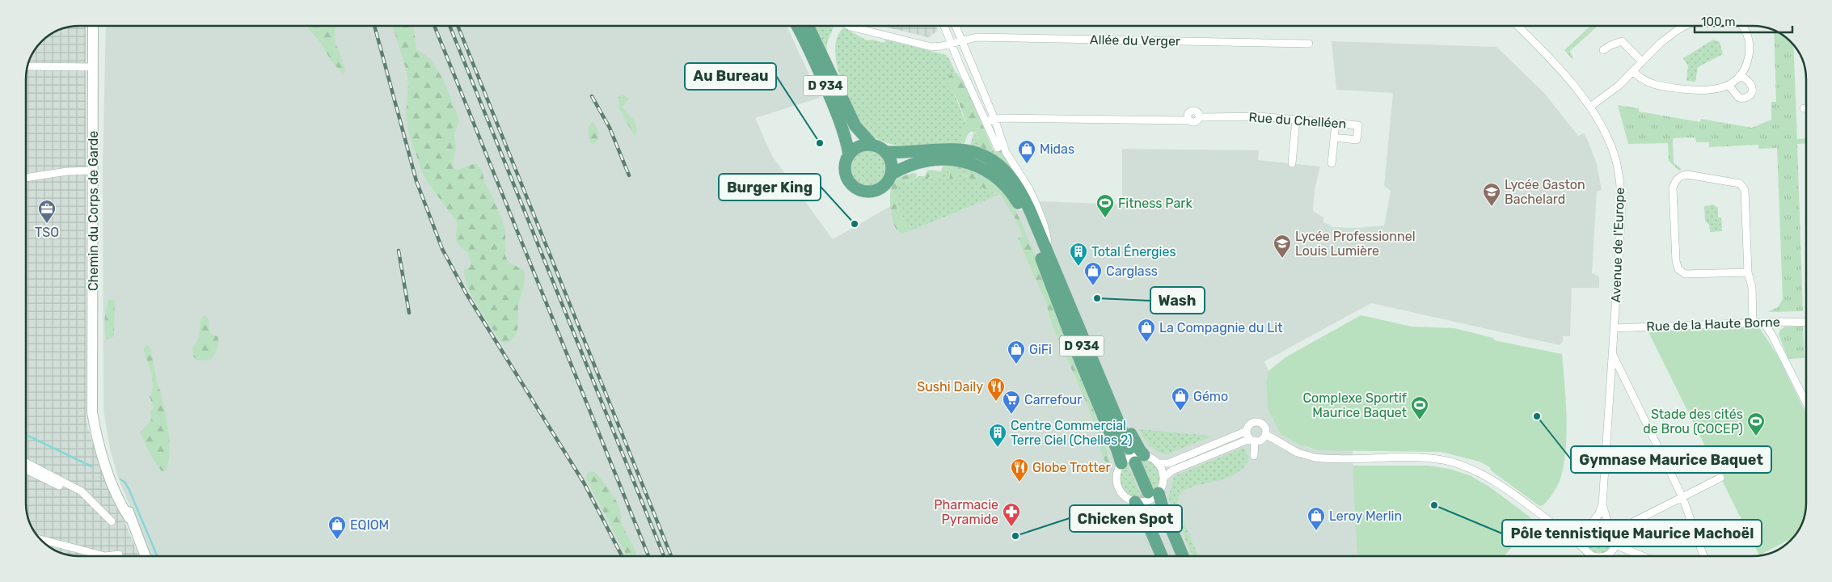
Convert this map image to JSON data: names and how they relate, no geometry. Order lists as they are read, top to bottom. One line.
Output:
{"streets":{"main road":["D 934"],"street":["Allée du Verger","Rue du Chelléen","Chemin du Corps de Garde","Avenue de l'Europe","Rue de la Haute Borne"]},"crossings":[["Avenue de l'Europe","Rue de la Haute Borne"]],"places":{"other":["Au Bureau","Burger King","Wash","Gymnase Maurice Baquet","Pôle tennistique Maurice Machoël","Chicken Spot"],"shop":["Midas","Carglass","La Compagnie du Lit","GiFi","Gémo","Leroy Merlin","EQIOM"],"school or university":["Lycée Gaston Bachelard","Lycée Professionnel Louis Lumière"],"sports":["Fitness Park","Complexe Sportif Maurice Baquet","Stade des cités de Brou (COCEP)"],"office":["TSO"],"building":["Total Énergies","Centre Commercial Terre Ciel (Chelles 2)"],"restaurant":["Sushi Daily","Globe Trotter"],"supermarket":["Carrefour"],"pharmacy":["Pharmacie Pyramide"]},"scale_bar":"100 m"}
